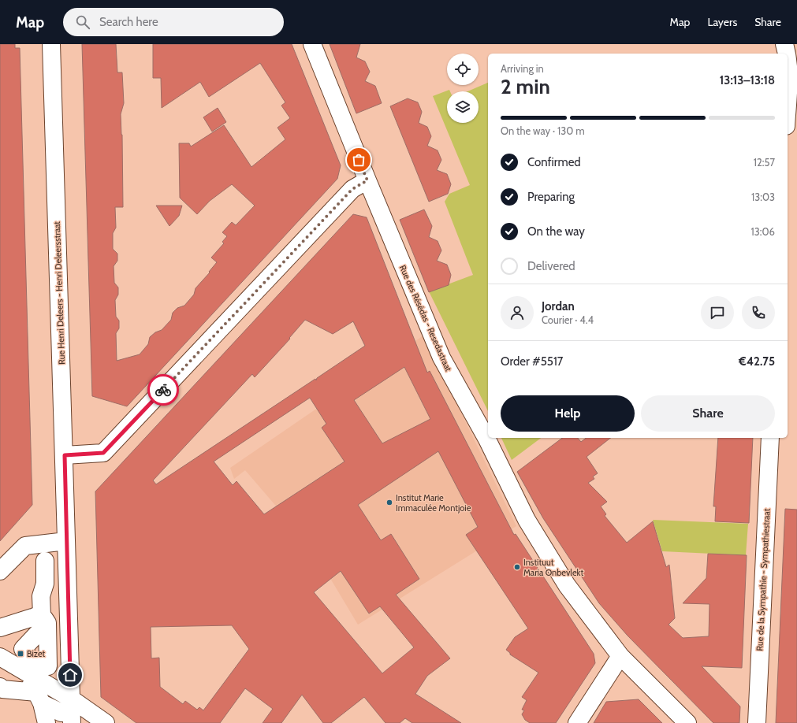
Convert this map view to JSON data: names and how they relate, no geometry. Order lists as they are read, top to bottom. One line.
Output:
{"streets":{"street":["Rue Henri Deleers - Henri Deleersstraat","Rue des Résédas - Resedastraat","Rue de la Sympathie - Sympathiestraat"]},"places":{"other":["Institut Marie Immaculée Montjoie","Instituut Maria Onbevlekt"],"transit":["Bizet"]},"page":{"header":"Map","search":"Search here","nav":["Map","Layers","Share"],"heading":["2 min","Arriving in","13:13–13:18"],"panel":["Jordan","Courier · 4.4","Order #5517","€42.75"],"bar":"On the way · 130 m","list":[["Confirmed","12:57"],["Preparing","13:03"],["On the way","13:06"],"Delivered"],"buttons":["Help","Share"]}}
